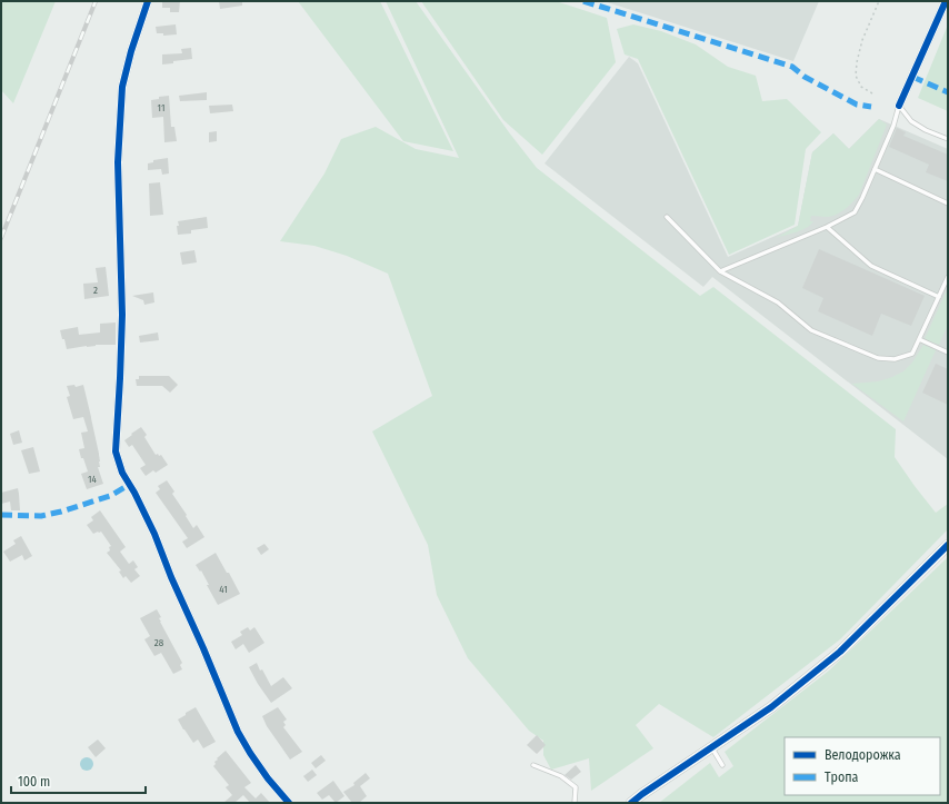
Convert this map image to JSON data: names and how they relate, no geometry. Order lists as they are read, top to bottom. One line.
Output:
{"house_numbers":["11","2","14","41","28"],"legend":["Велодорожка","Тропа"],"scale_bar":"100 m"}
